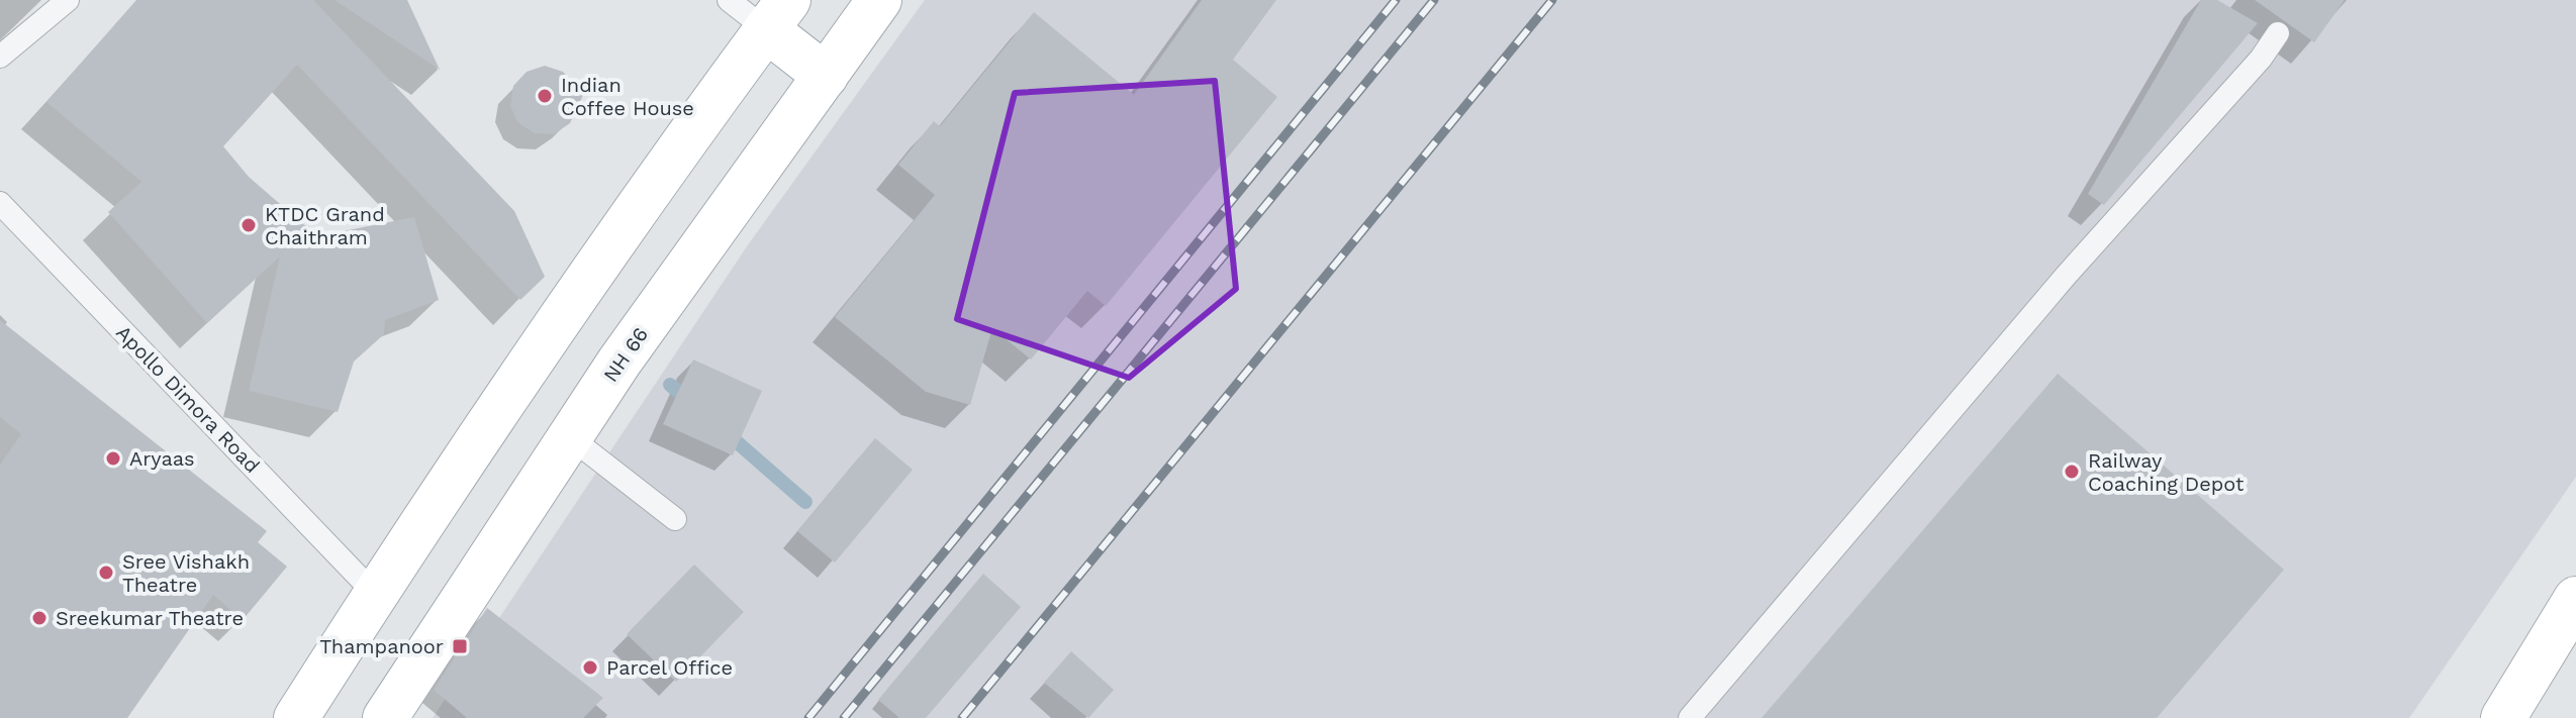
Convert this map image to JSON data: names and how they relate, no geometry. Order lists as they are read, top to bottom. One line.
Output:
{"streets":{"main road":["NH 66"],"lane":["Apollo Dimora Road"]},"places":{"other":["Indian Coffee House","KTDC Grand Chaithram","Aryaas","Railway Coaching Depot","Sree Vishakh Theatre","Sreekumar Theatre","Parcel Office"],"transit":["Thampanoor"]}}
